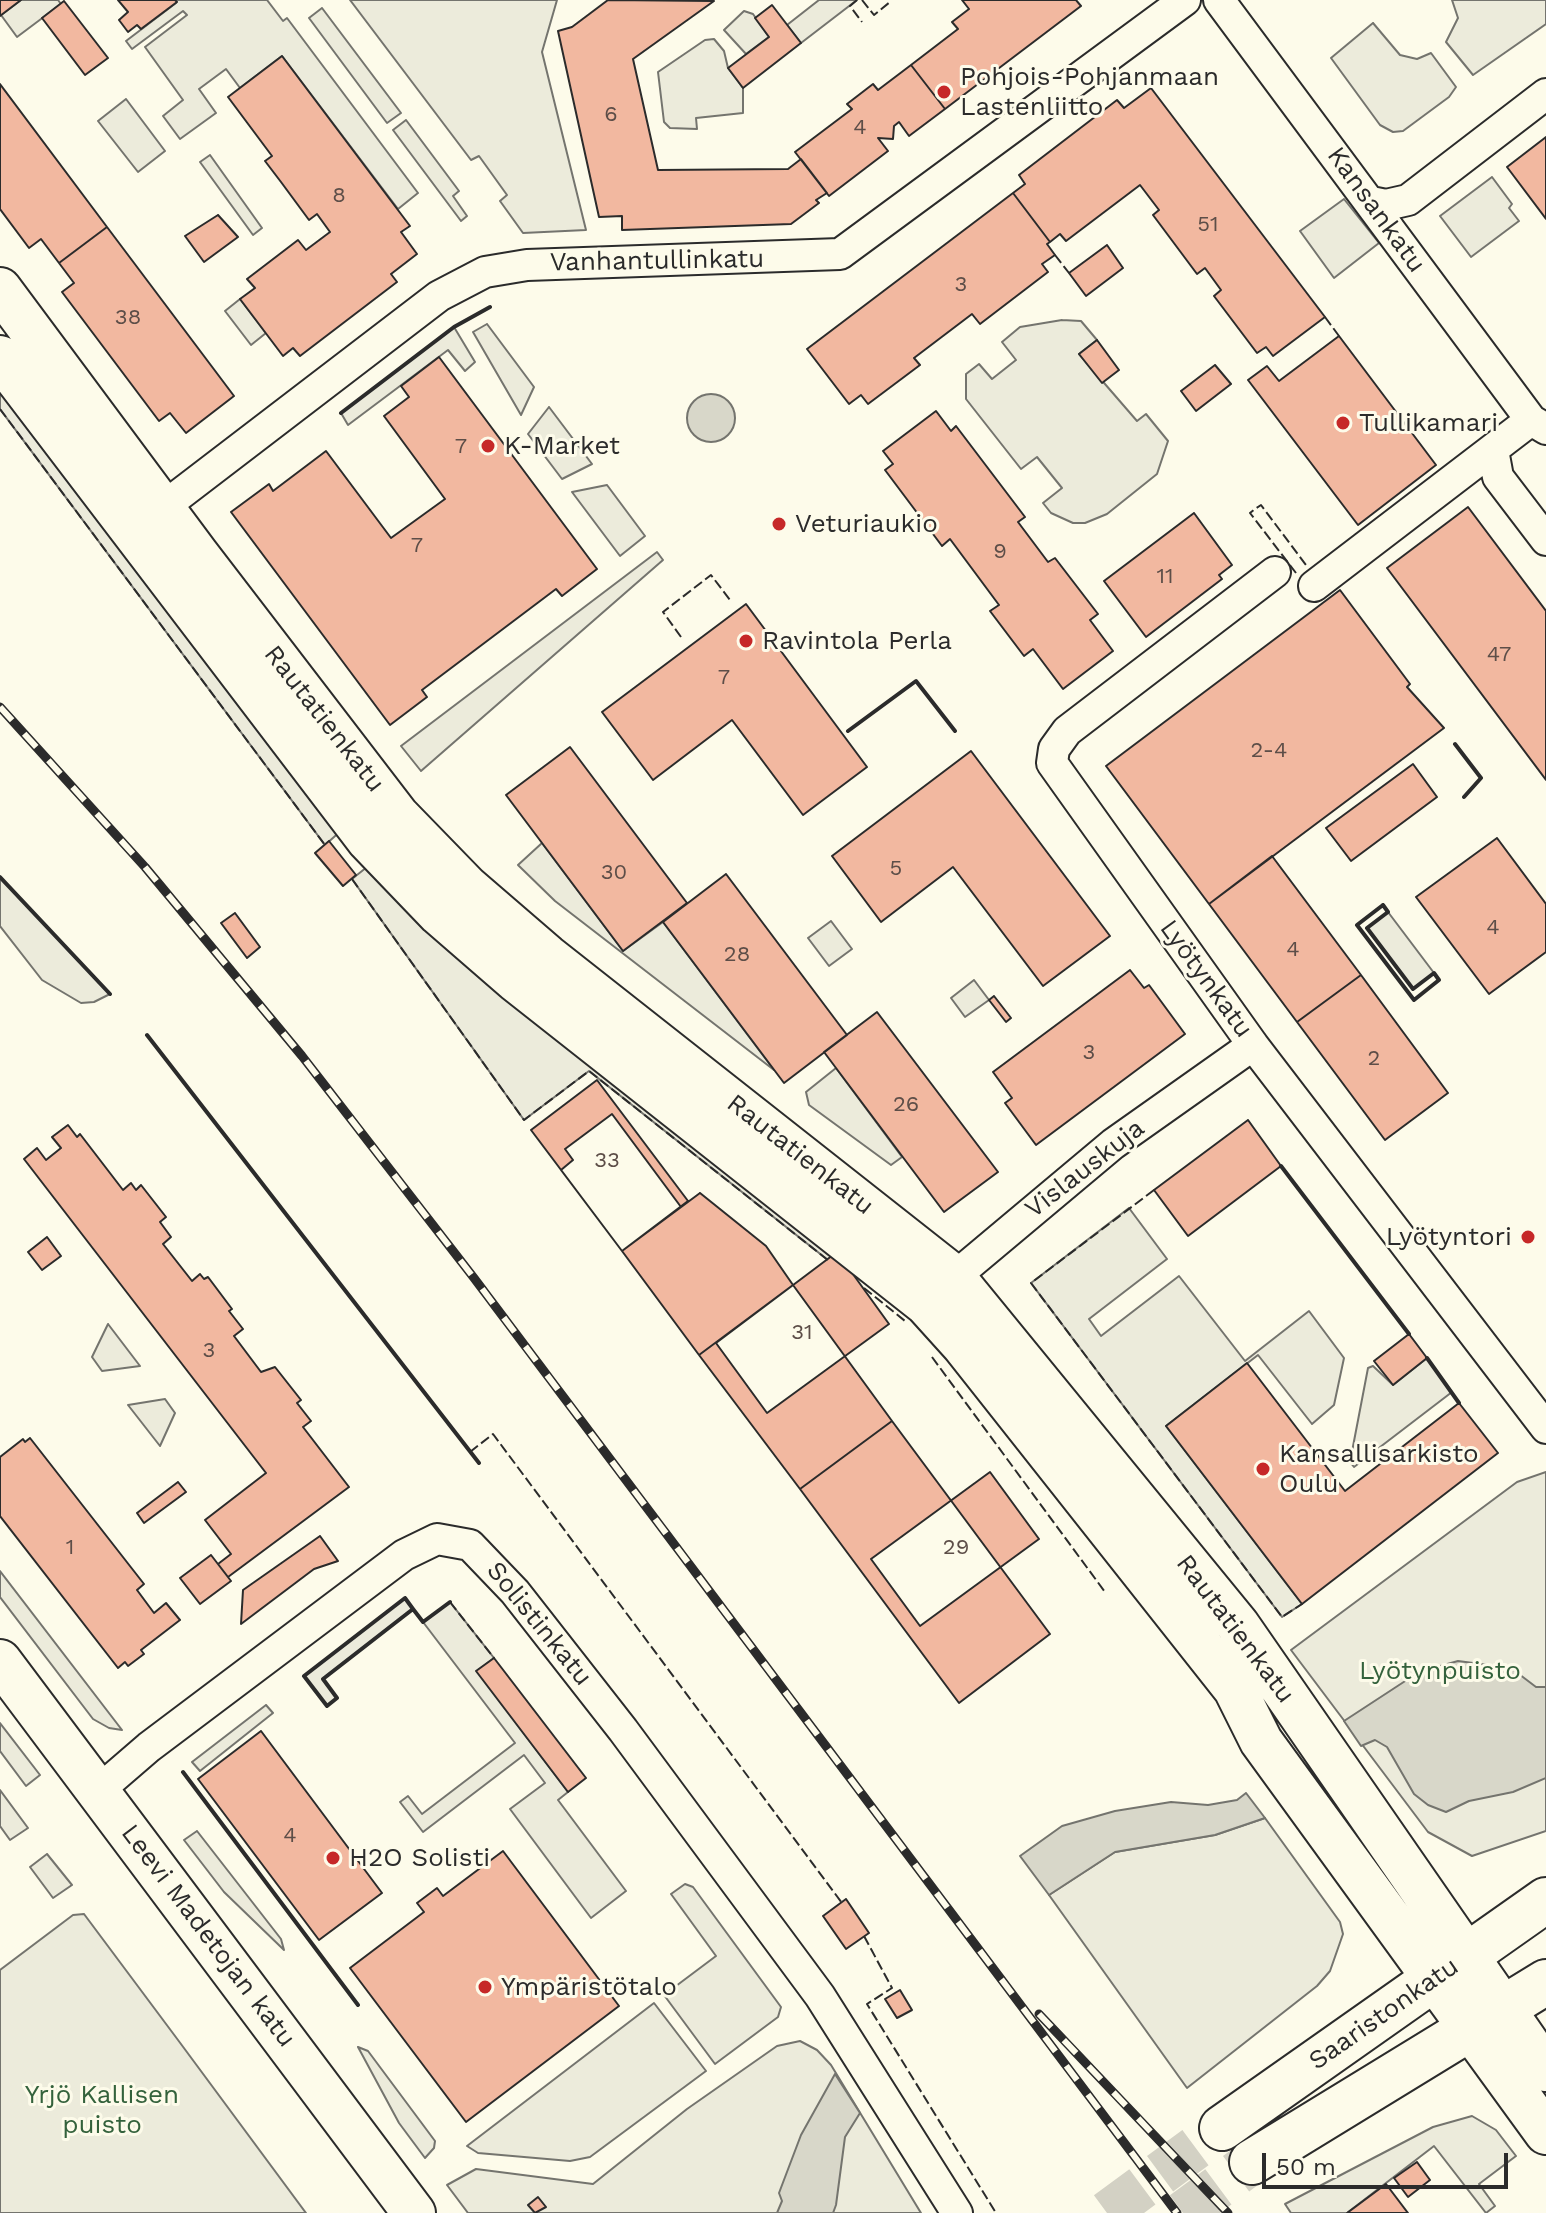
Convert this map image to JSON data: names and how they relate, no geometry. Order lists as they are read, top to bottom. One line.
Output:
{"streets":{"main road":["Rautatienkatu","Leevi Madetojan katu","Saaristonkatu"],"street":["Kansankatu","Vanhantullinkatu","Lyötynkatu","Vislauskuja","Solistinkatu"]},"crossings":[["Vanhantullinkatu","Rautatienkatu"],["Rautatienkatu","Vislauskuja"],["Rautatienkatu","Saaristonkatu"],["Lyötynkatu","Vislauskuja"],["Solistinkatu","Leevi Madetojan katu"]],"parks":["Lyötynpuisto","Yrjö Kallisen puisto"],"places":["Pohjois-Pohjanmaan Lastenliitto","Tullikamari","K-Market","Veturiaukio","Ravintola Perla","Lyötyntori","Kansallisarkisto Oulu","H2O Solisti","Ympäristötalo"],"house_numbers":["6","4","8","51","3","38","7","7","9","11","47","7","2-4","5","30","4","4","28","3","2","26","33","31","3","1","29","4"],"scale_bar":"50 m"}
